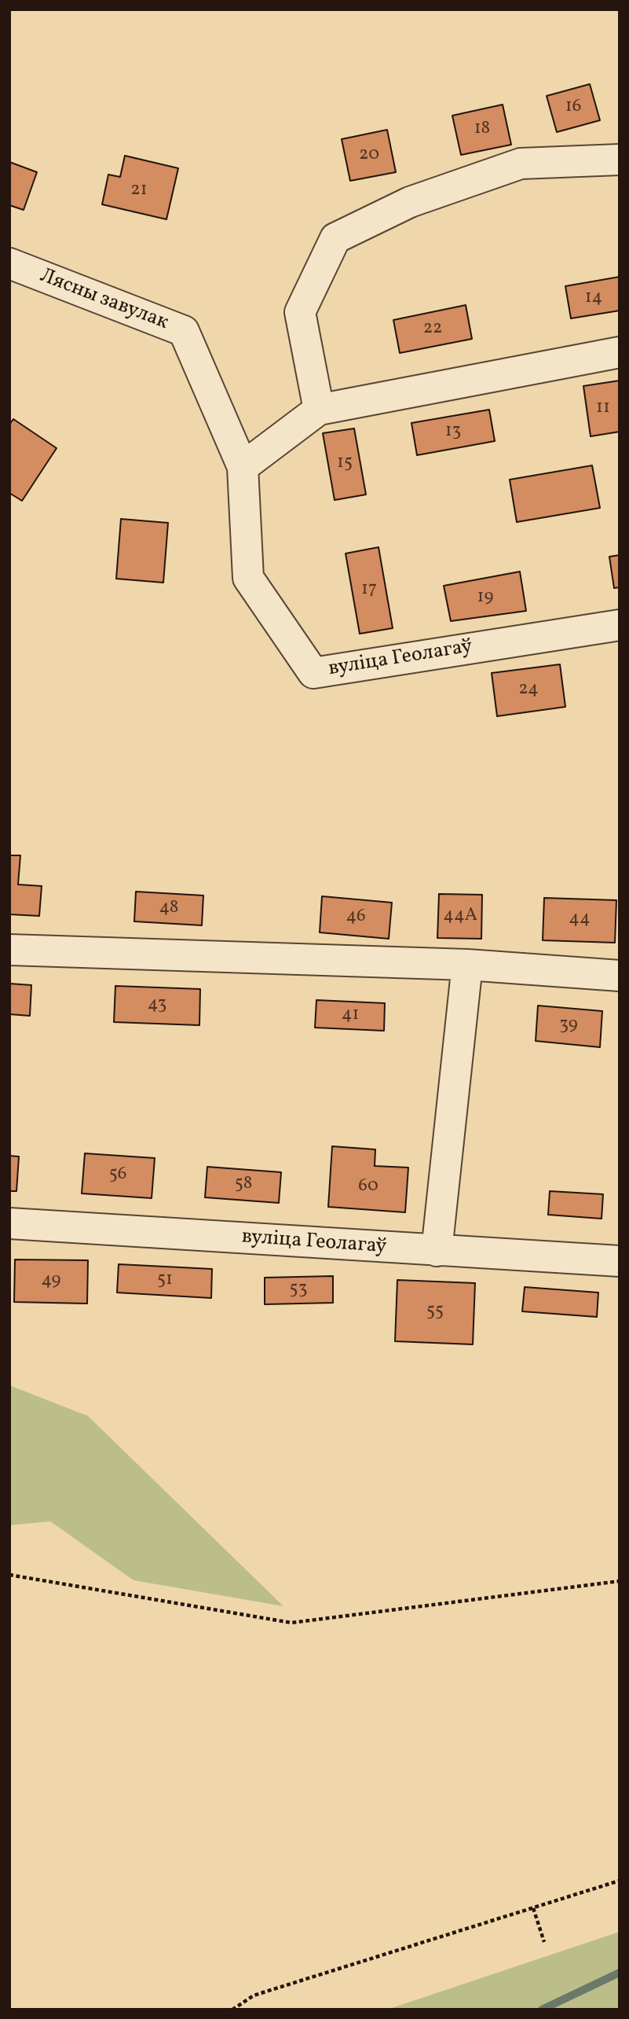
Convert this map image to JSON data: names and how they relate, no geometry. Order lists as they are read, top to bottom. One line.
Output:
{"streets":{"street":["Лясны завулак","вуліца Геолагаў"]},"crossings":[["Лясны завулак","вуліца Геолагаў"]],"house_numbers":["16","18","20","21","14","22","11","13","15","17","19","24","48","44А","46","44","43","41","39","56","58","60","51","49","53","55"]}
